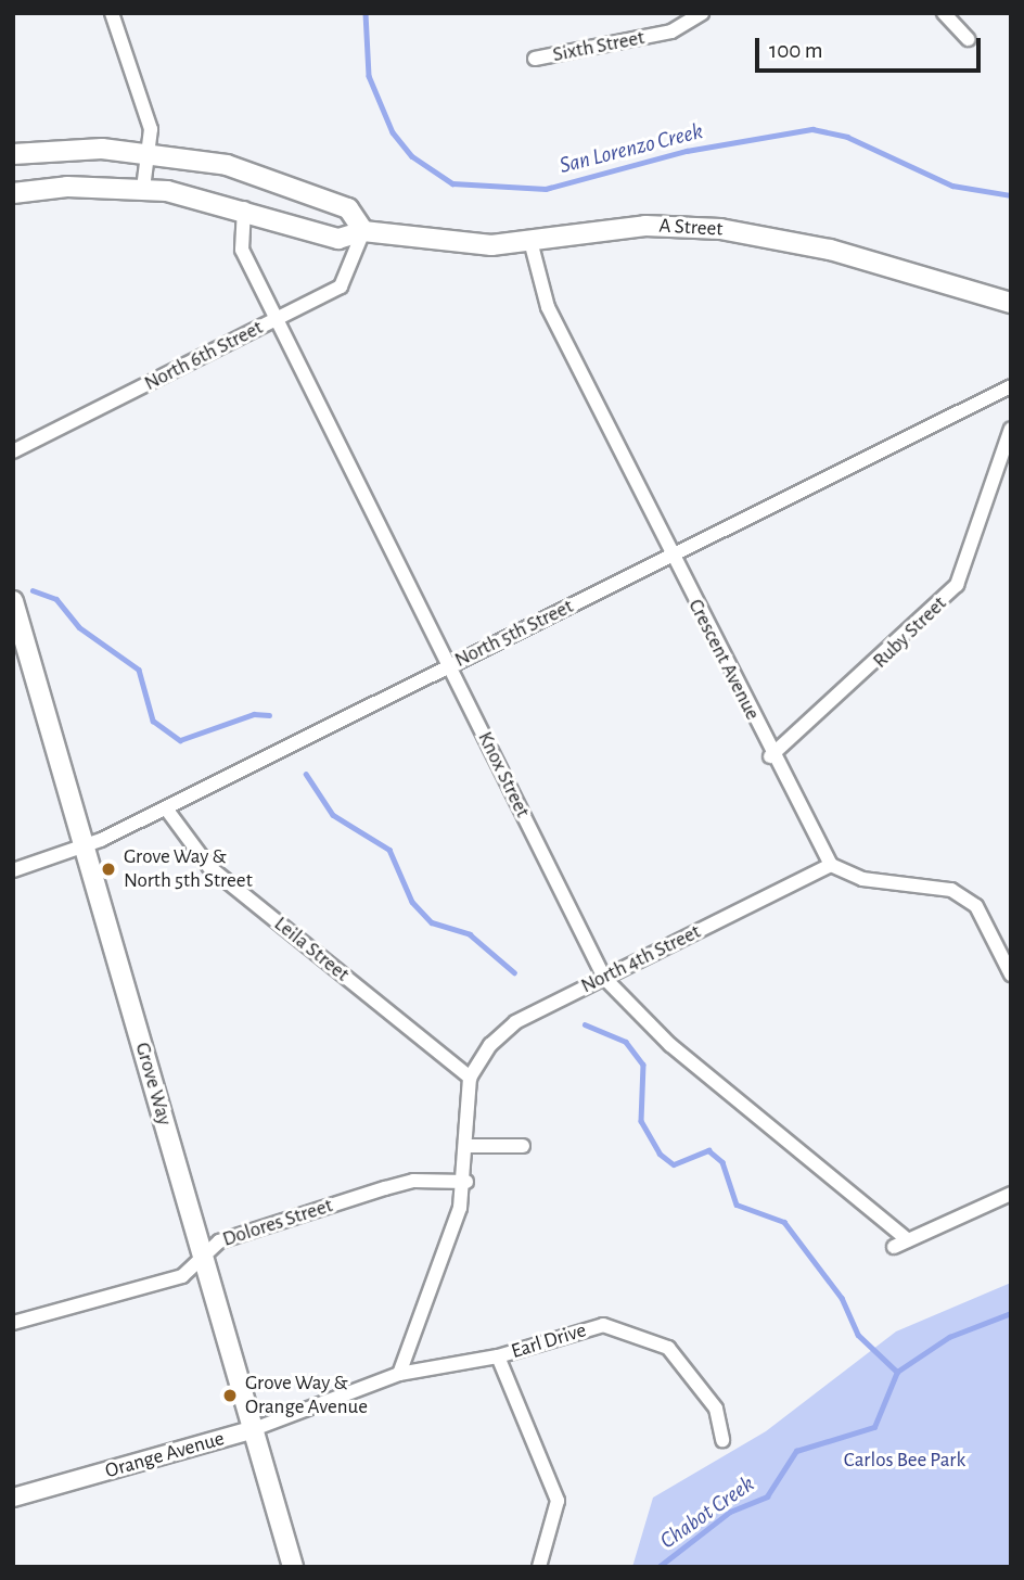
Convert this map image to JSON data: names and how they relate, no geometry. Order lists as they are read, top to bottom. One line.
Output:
{"streets":{"main road":["A Street","Grove Way"],"street":["Sixth Street","North 6th Street","Ruby Street","North 5th Street","Crescent Avenue","Knox Street","Leila Street","North 4th Street","Dolores Street","Earl Drive","Orange Avenue"]},"crossings":[["A Street","North 6th Street"],["A Street","Crescent Avenue"],["A Street","Knox Street"],["North 6th Street","Knox Street"],["Ruby Street","Crescent Avenue"],["North 5th Street","Crescent Avenue"],["North 5th Street","Knox Street"],["North 5th Street","Leila Street"],["North 5th Street","Grove Way"],["Crescent Avenue","North 4th Street"],["Knox Street","North 4th Street"],["Leila Street","North 4th Street"],["Grove Way","Dolores Street"],["Grove Way","Orange Avenue"],["Earl Drive","Orange Avenue"]],"water":["San Lorenzo Creek","Chabot Creek"],"parks":["Carlos Bee Park"],"places":["Grove Way & North 5th Street","Grove Way & Orange Avenue"],"scale_bar":"100 m"}
